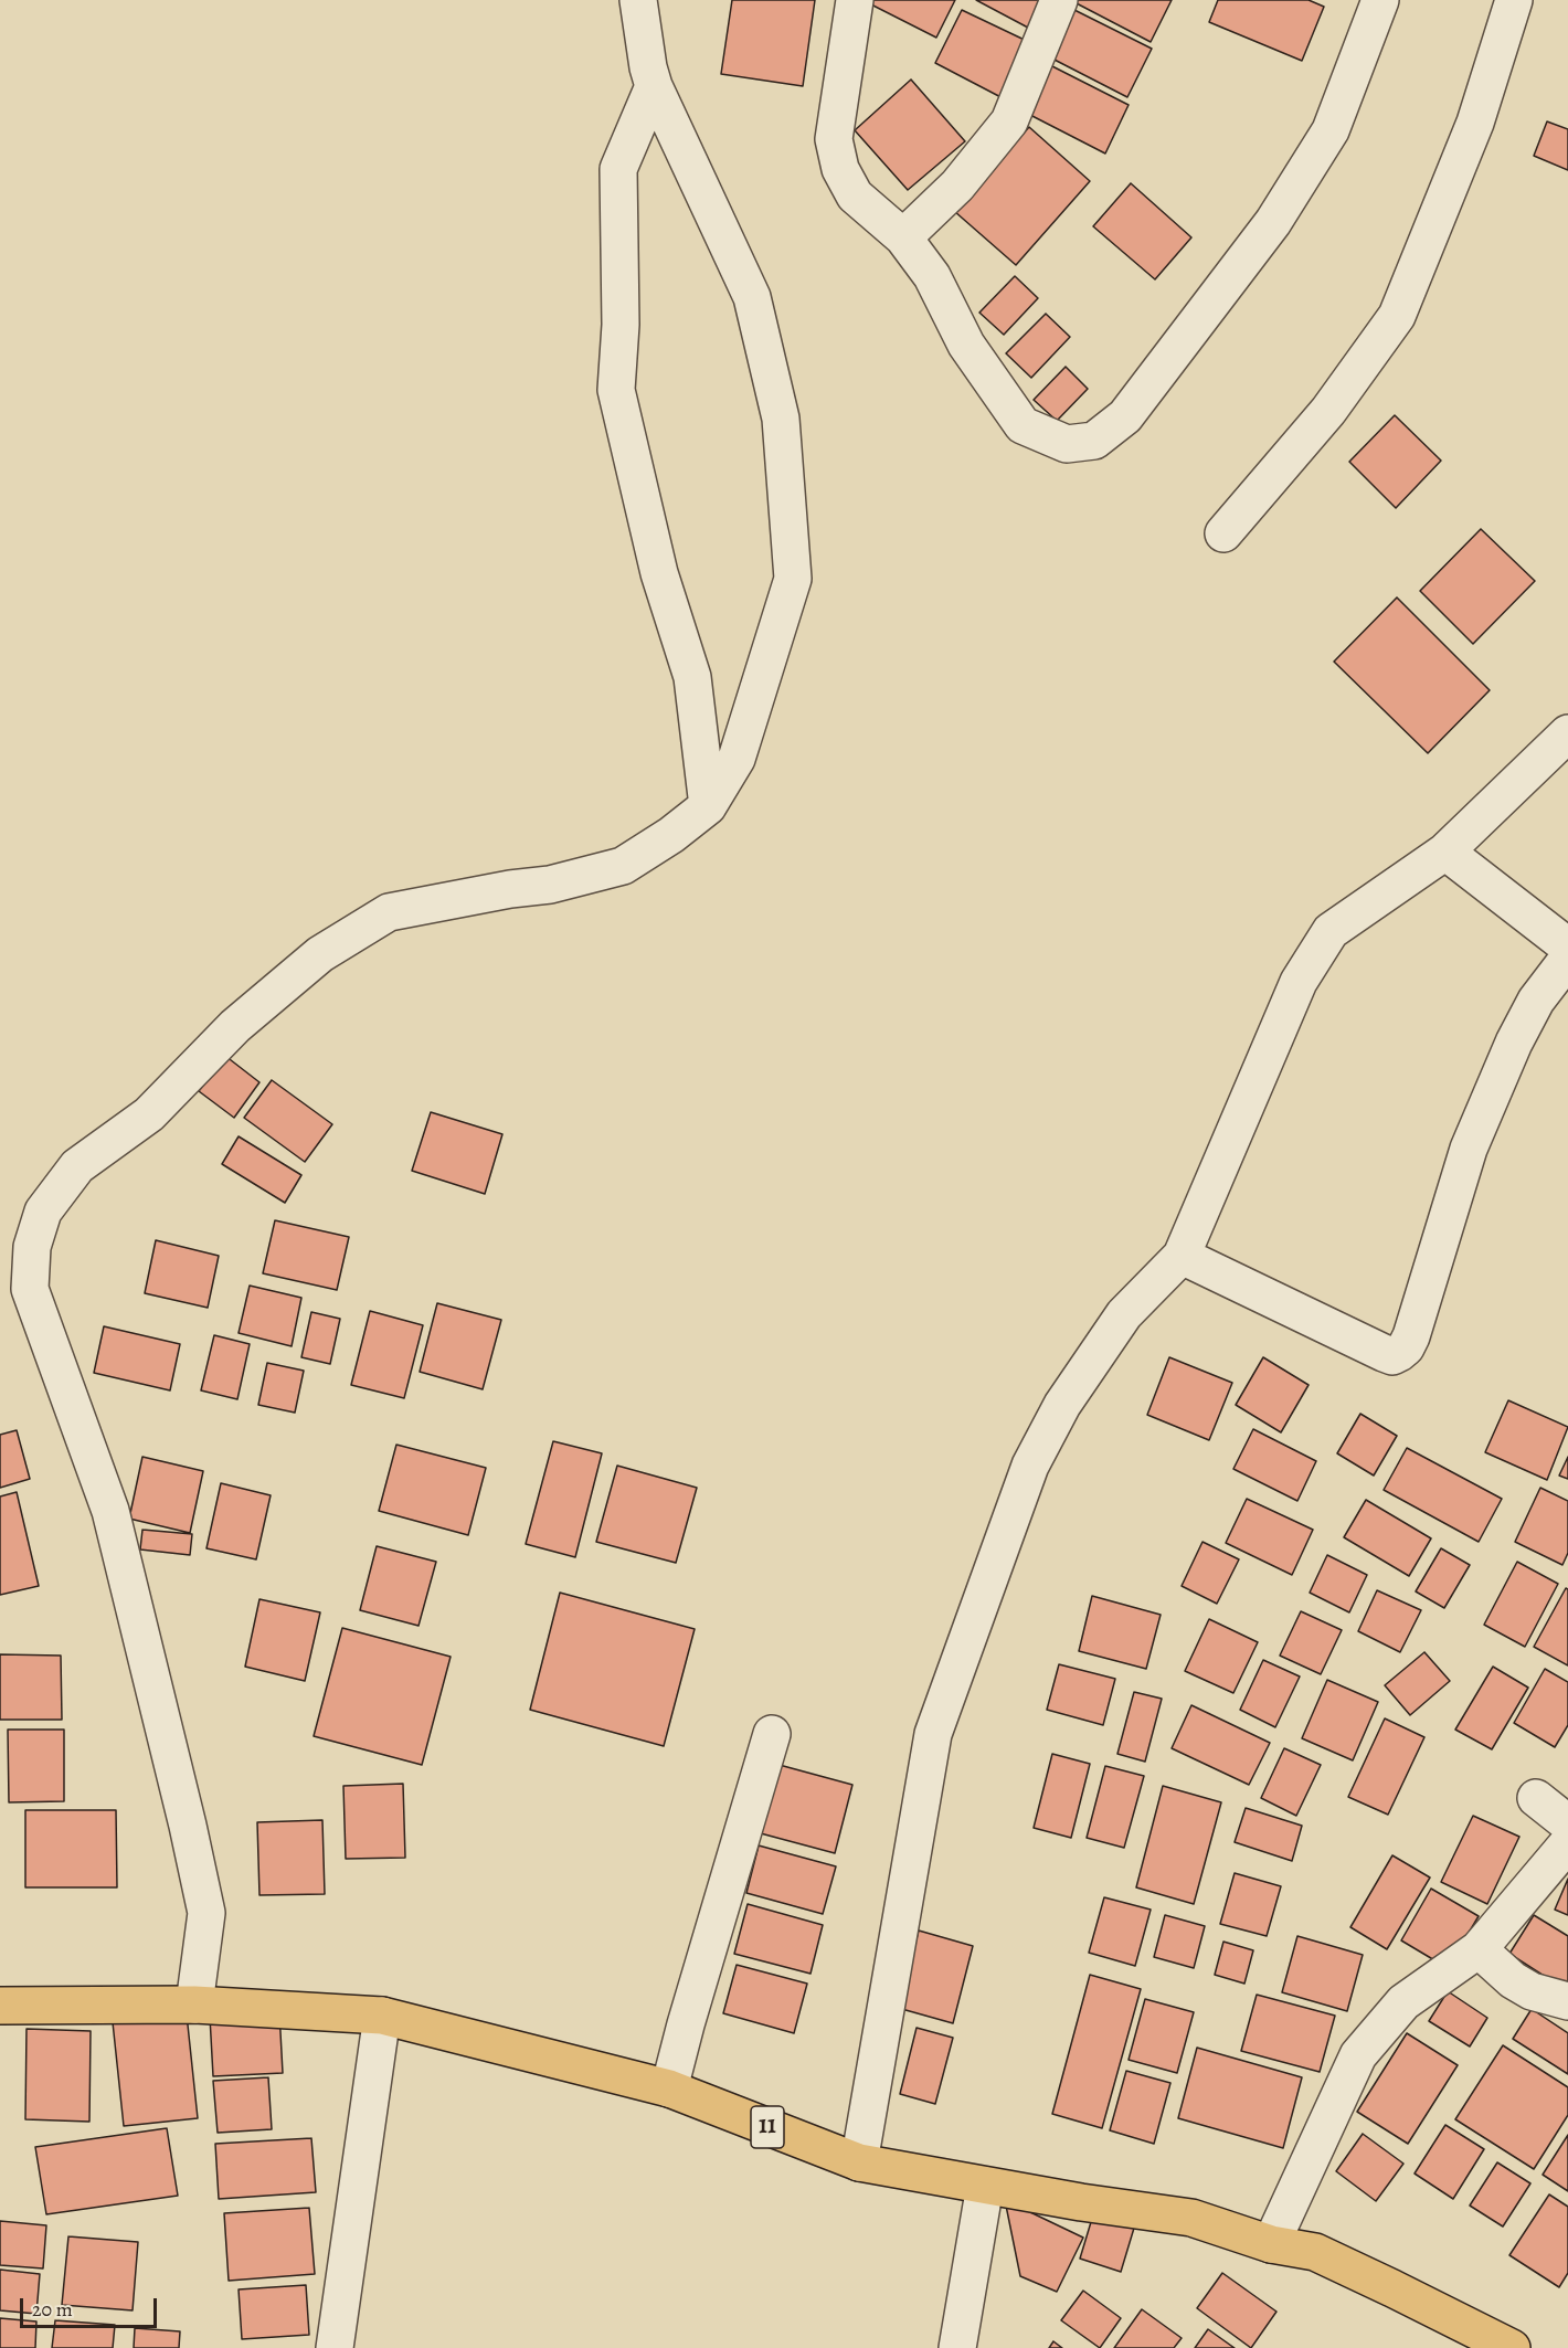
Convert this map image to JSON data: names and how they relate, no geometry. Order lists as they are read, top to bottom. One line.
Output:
{"streets":{"highway":["11"]},"scale_bar":"20 m"}
